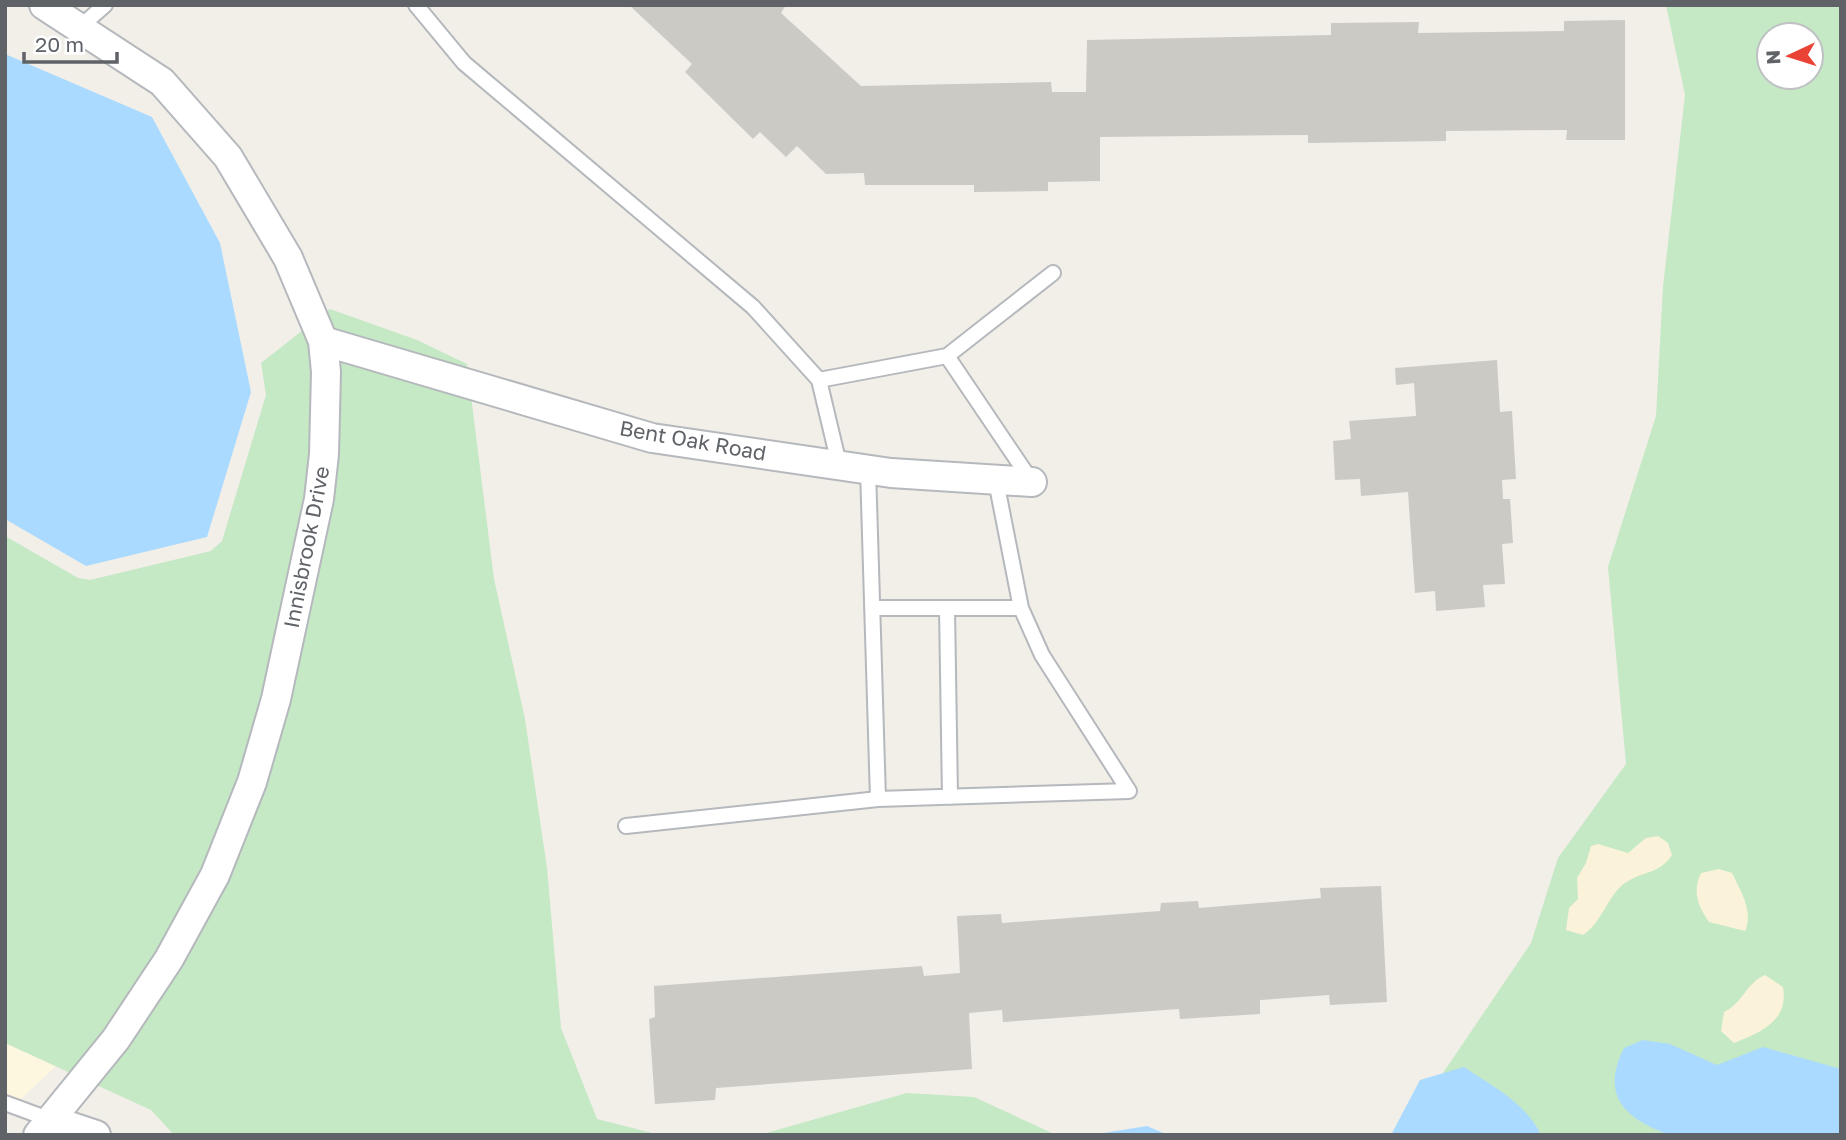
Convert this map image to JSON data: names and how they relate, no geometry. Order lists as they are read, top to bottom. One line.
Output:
{"streets":{"street":["Bent Oak Road","Innisbrook Drive"]},"crossings":[["Bent Oak Road","Innisbrook Drive"]],"scale_bar":"20 m","north":"left"}
